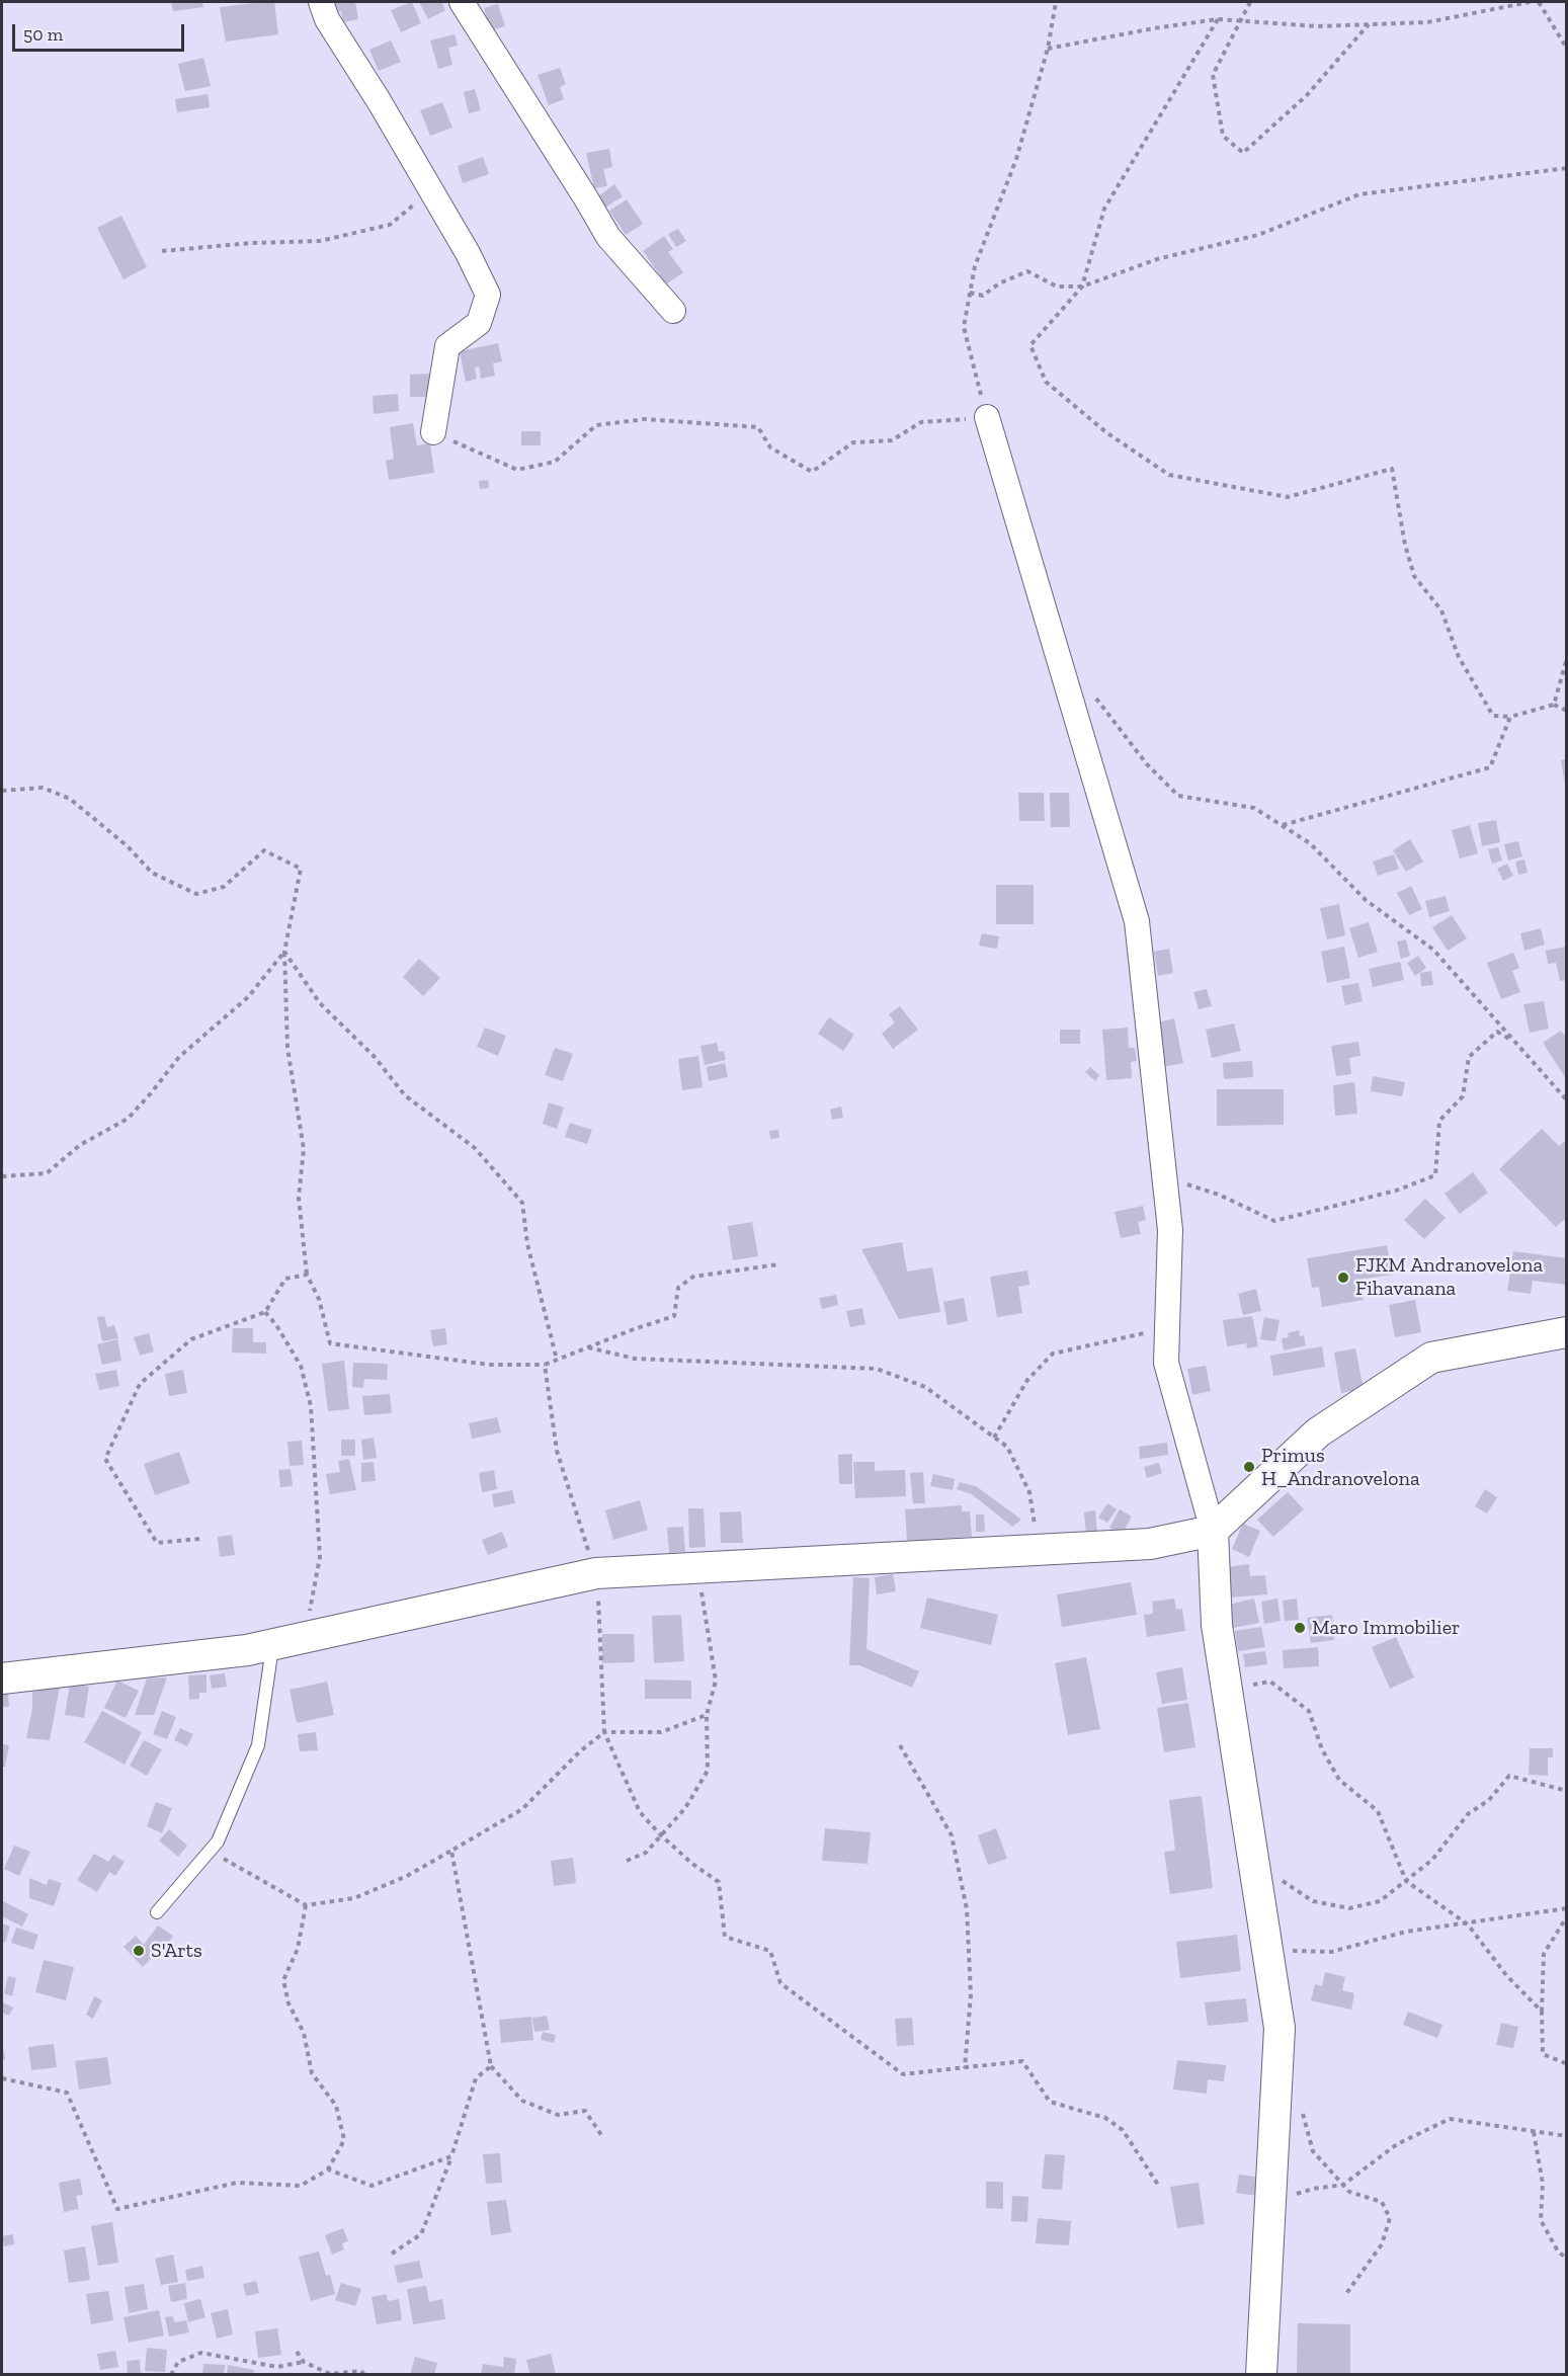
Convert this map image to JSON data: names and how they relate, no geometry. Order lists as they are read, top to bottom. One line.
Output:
{"places":["FJKM Andranovelona Fihavanana","Primus H_Andranovelona","Maro Immobilier","S'Arts"],"scale_bar":"50 m"}
